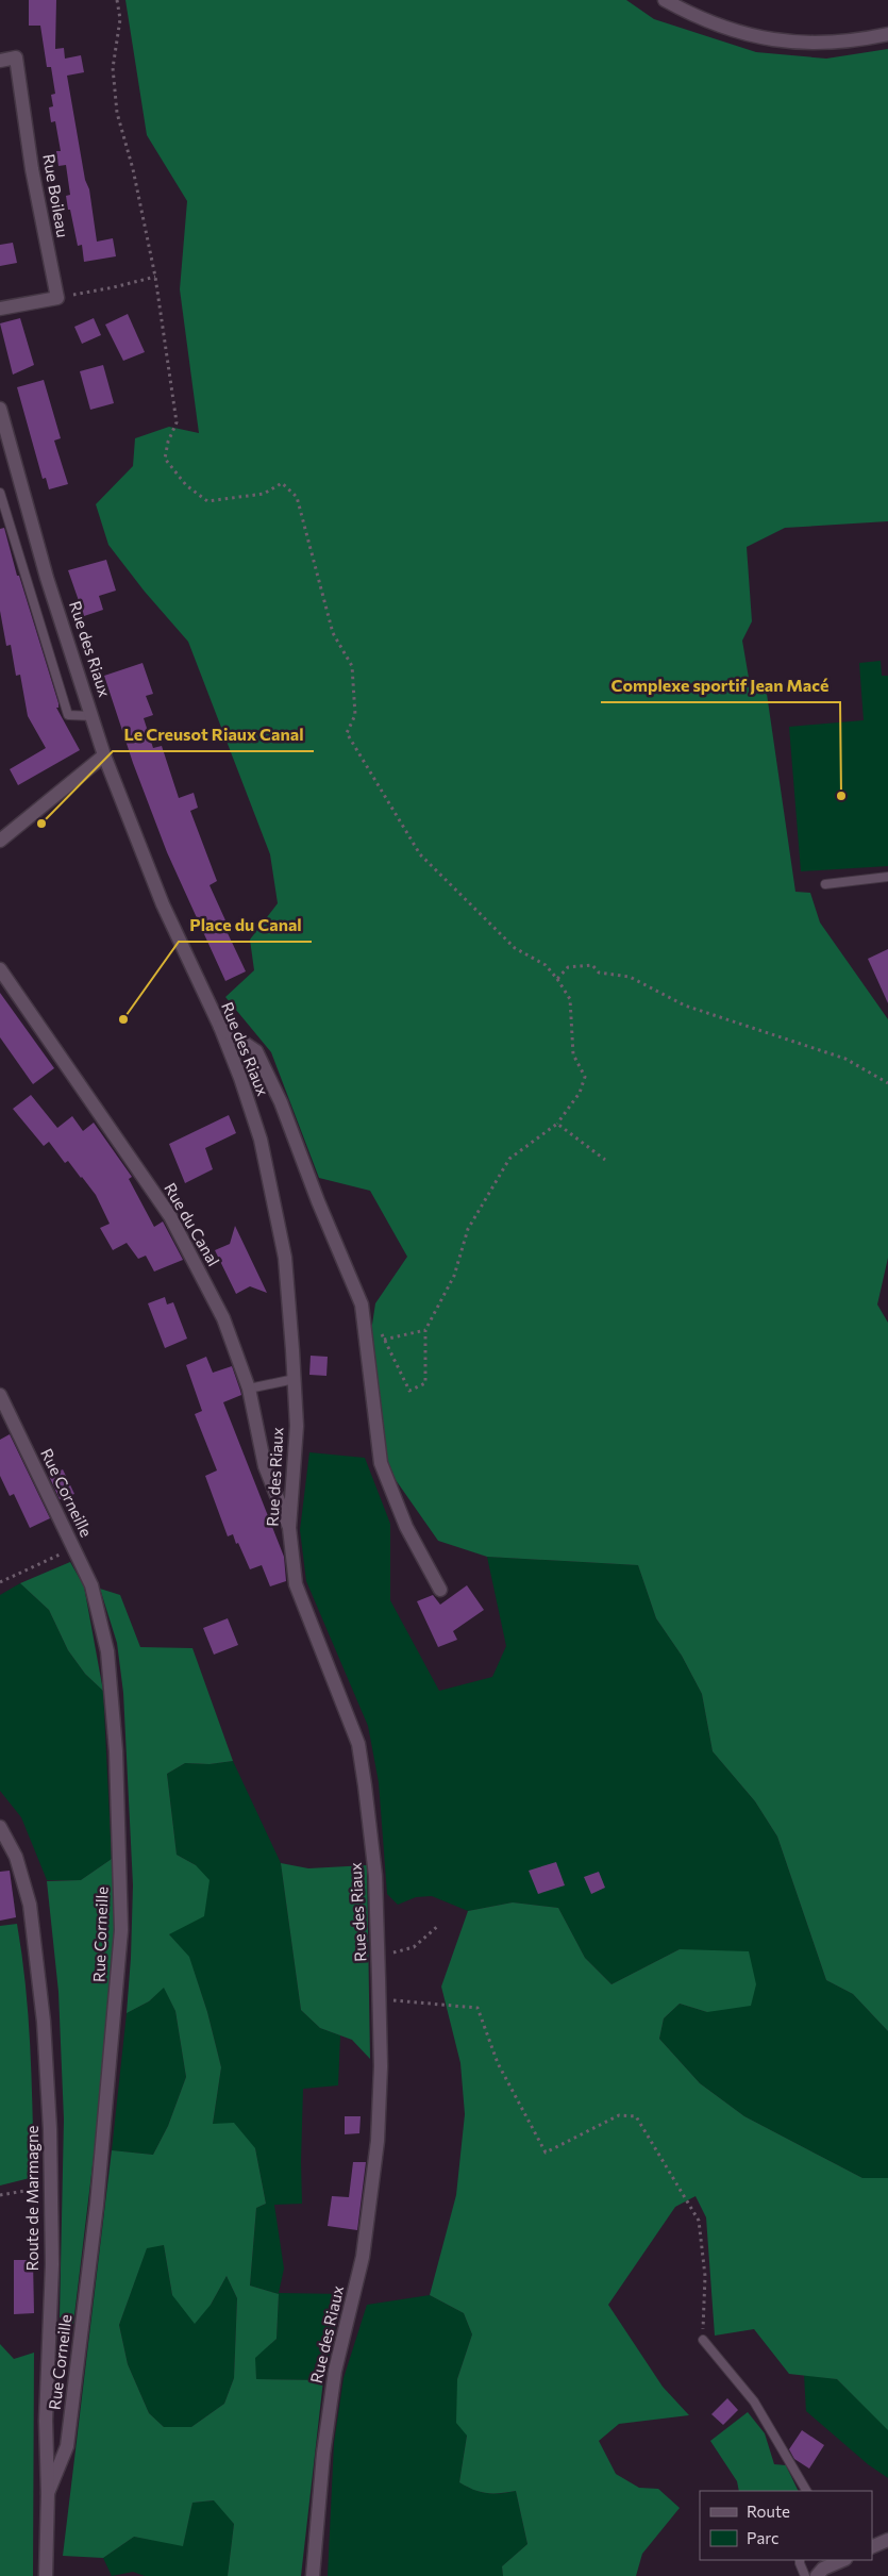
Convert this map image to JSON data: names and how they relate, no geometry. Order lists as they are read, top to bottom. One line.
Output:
{"streets":{"street":["Rue Boileau","Rue des Riaux","Rue du Canal","Rue Corneille","Route de Marmagne"]},"crossings":[["Rue des Riaux","Rue du Canal"],["Rue Corneille","Route de Marmagne"]],"places":["Complexe sportif Jean Macé","Le Creusot Riaux Canal","Place du Canal"],"legend":["Route","Parc"]}
